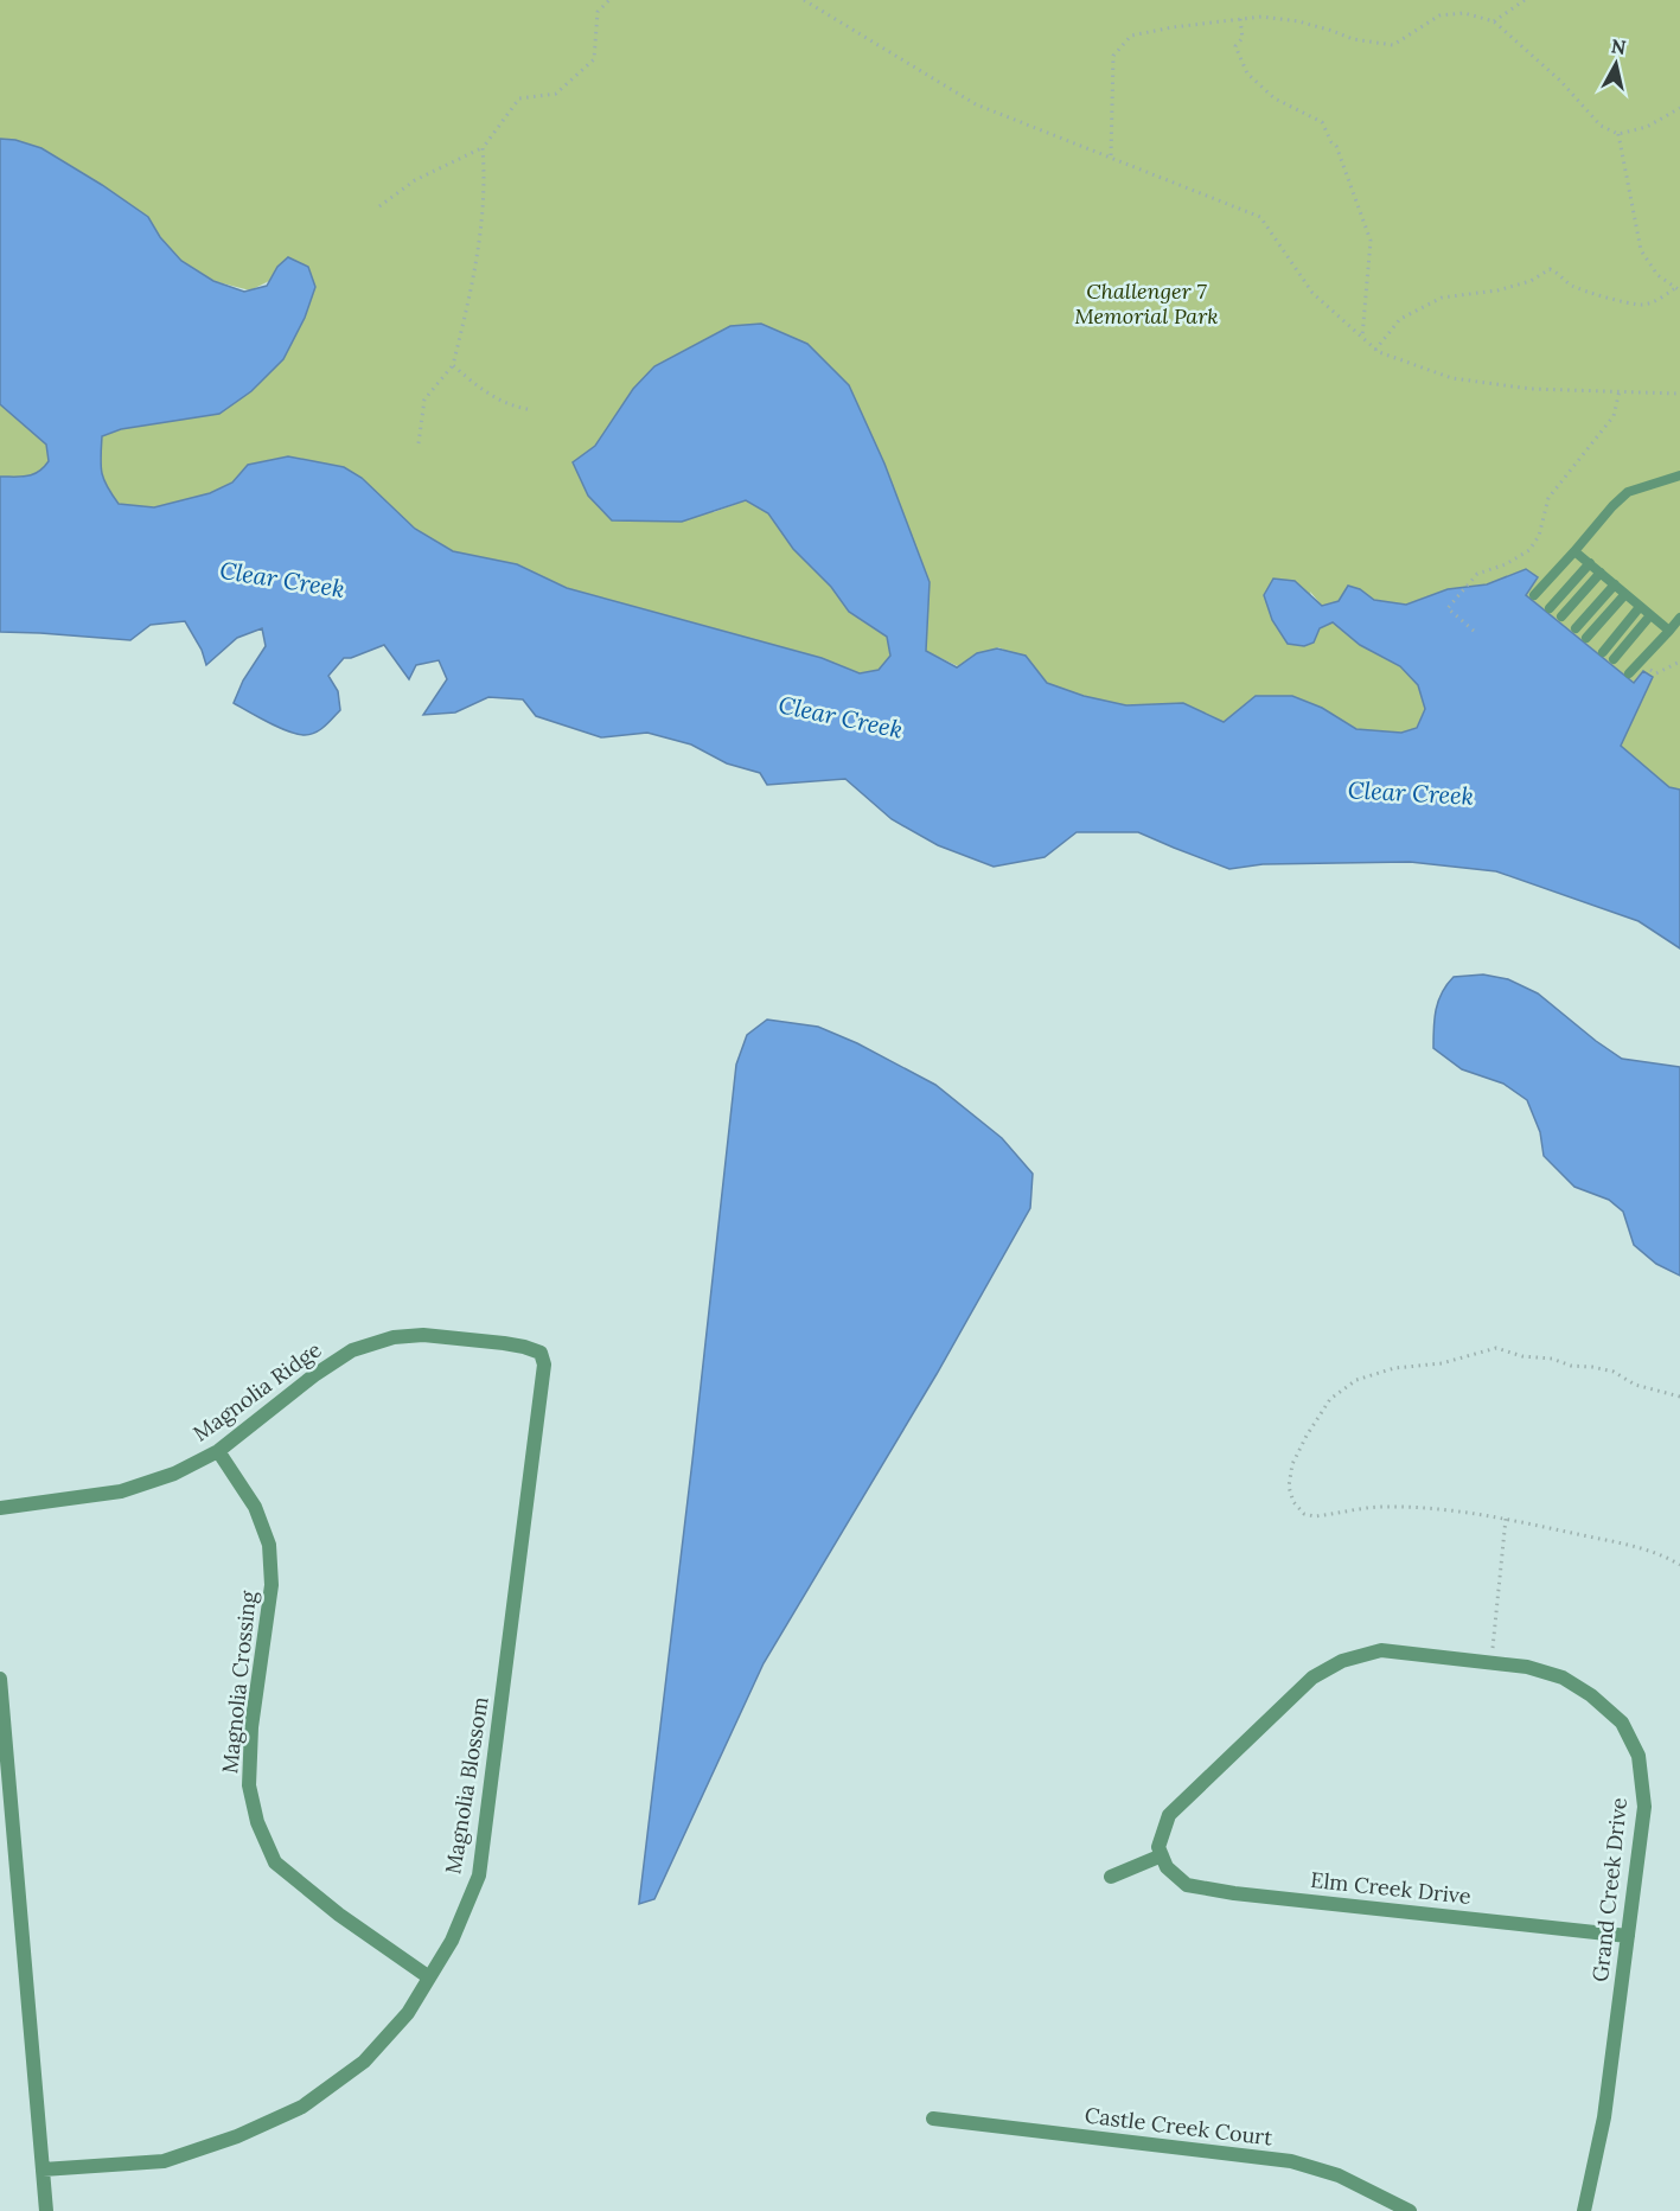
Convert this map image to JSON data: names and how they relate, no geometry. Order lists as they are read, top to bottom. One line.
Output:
{"streets":{"street":["Magnolia Ridge","Magnolia Crossing","Magnolia Blossom","Elm Creek Drive","Grand Creek Drive","Castle Creek Court"]},"crossings":[["Magnolia Ridge","Magnolia Crossing"],["Magnolia Ridge","Magnolia Blossom"],["Magnolia Crossing","Magnolia Blossom"],["Elm Creek Drive","Grand Creek Drive"]],"water":["Clear Creek"],"parks":["Challenger 7 Memorial Park"],"north":"top"}
